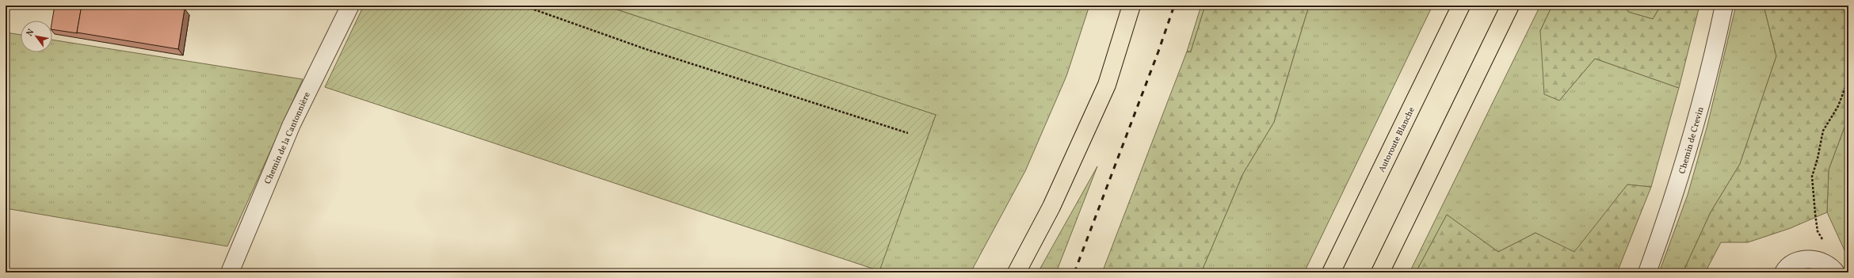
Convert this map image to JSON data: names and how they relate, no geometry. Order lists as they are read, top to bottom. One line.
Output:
{"streets":{"main road":["Autoroute Blanche"],"street":["Chemin de la Cantonnière","Chemin de Crevin"]},"north":"top left"}
